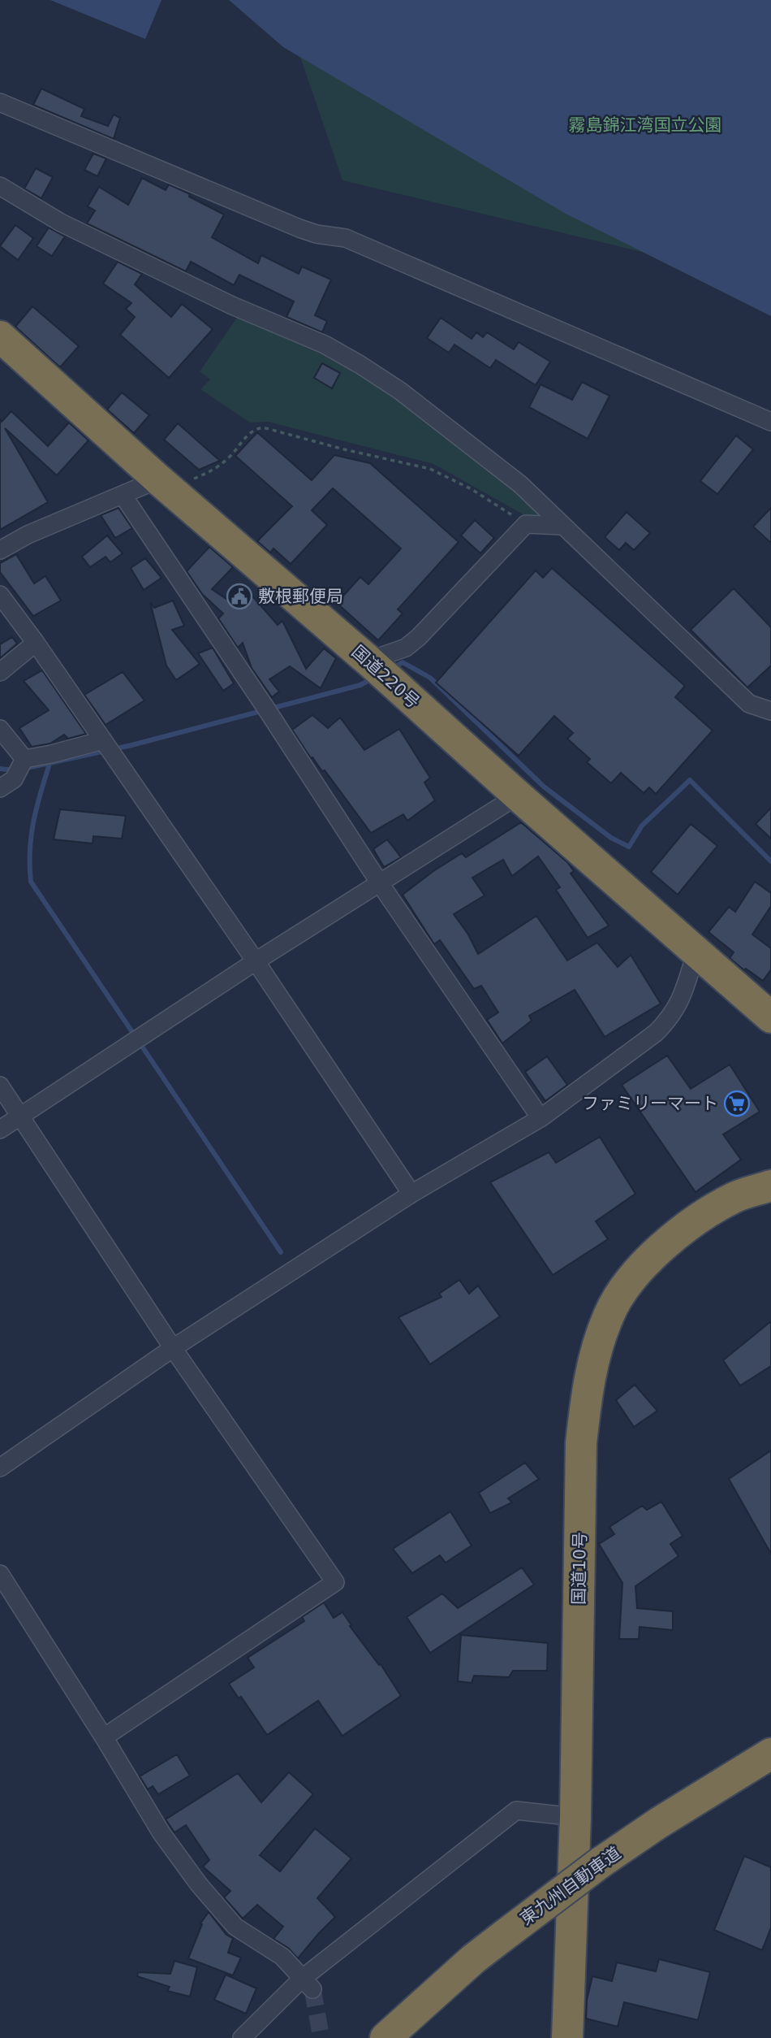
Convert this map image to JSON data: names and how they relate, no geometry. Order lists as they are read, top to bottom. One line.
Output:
{"streets":{"highway":["国道220号","国道10号","東九州自動車道"]},"parks":["霧島錦江湾国立公園"],"places":{"public building":["敷根郵便局"],"supermarket":["ファミリーマート"]}}
